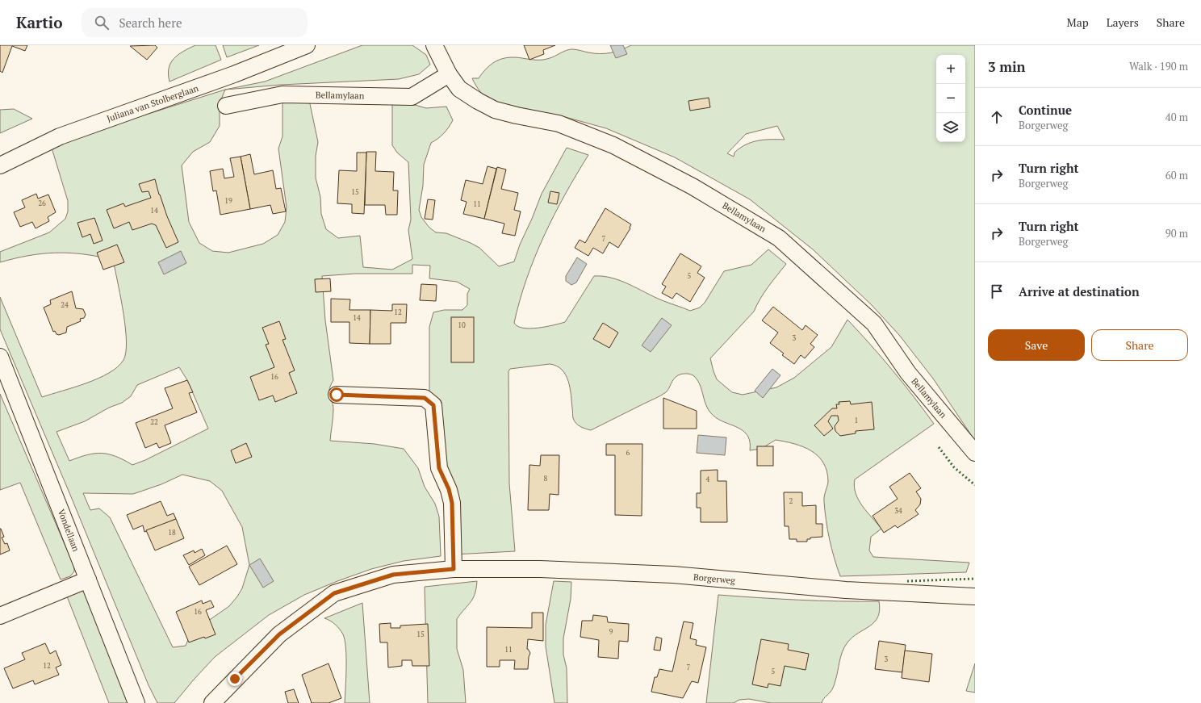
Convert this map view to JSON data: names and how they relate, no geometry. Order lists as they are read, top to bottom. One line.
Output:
{"streets":{"street":["Bellamylaan","Juliana van Stolberglaan","Vondellaan","Borgerweg"]},"house_numbers":["15","19","26","11","14","7","5","24","12","14","10","3","16","1","22","6","8","4","2","34","18","16","9","15","11","3","12","7","5"],"page":{"header":"Kartio","search":"Search here","nav":["Map","Layers","Share"],"heading":["3 min","Walk · 190 m"],"map_buttons":["+","−"],"list":[["Continue","Borgerweg","40 m"],["Turn right","Borgerweg","60 m"],["Turn right","Borgerweg","90 m"],"Arrive at destination"],"buttons":["Save","Share"]}}
